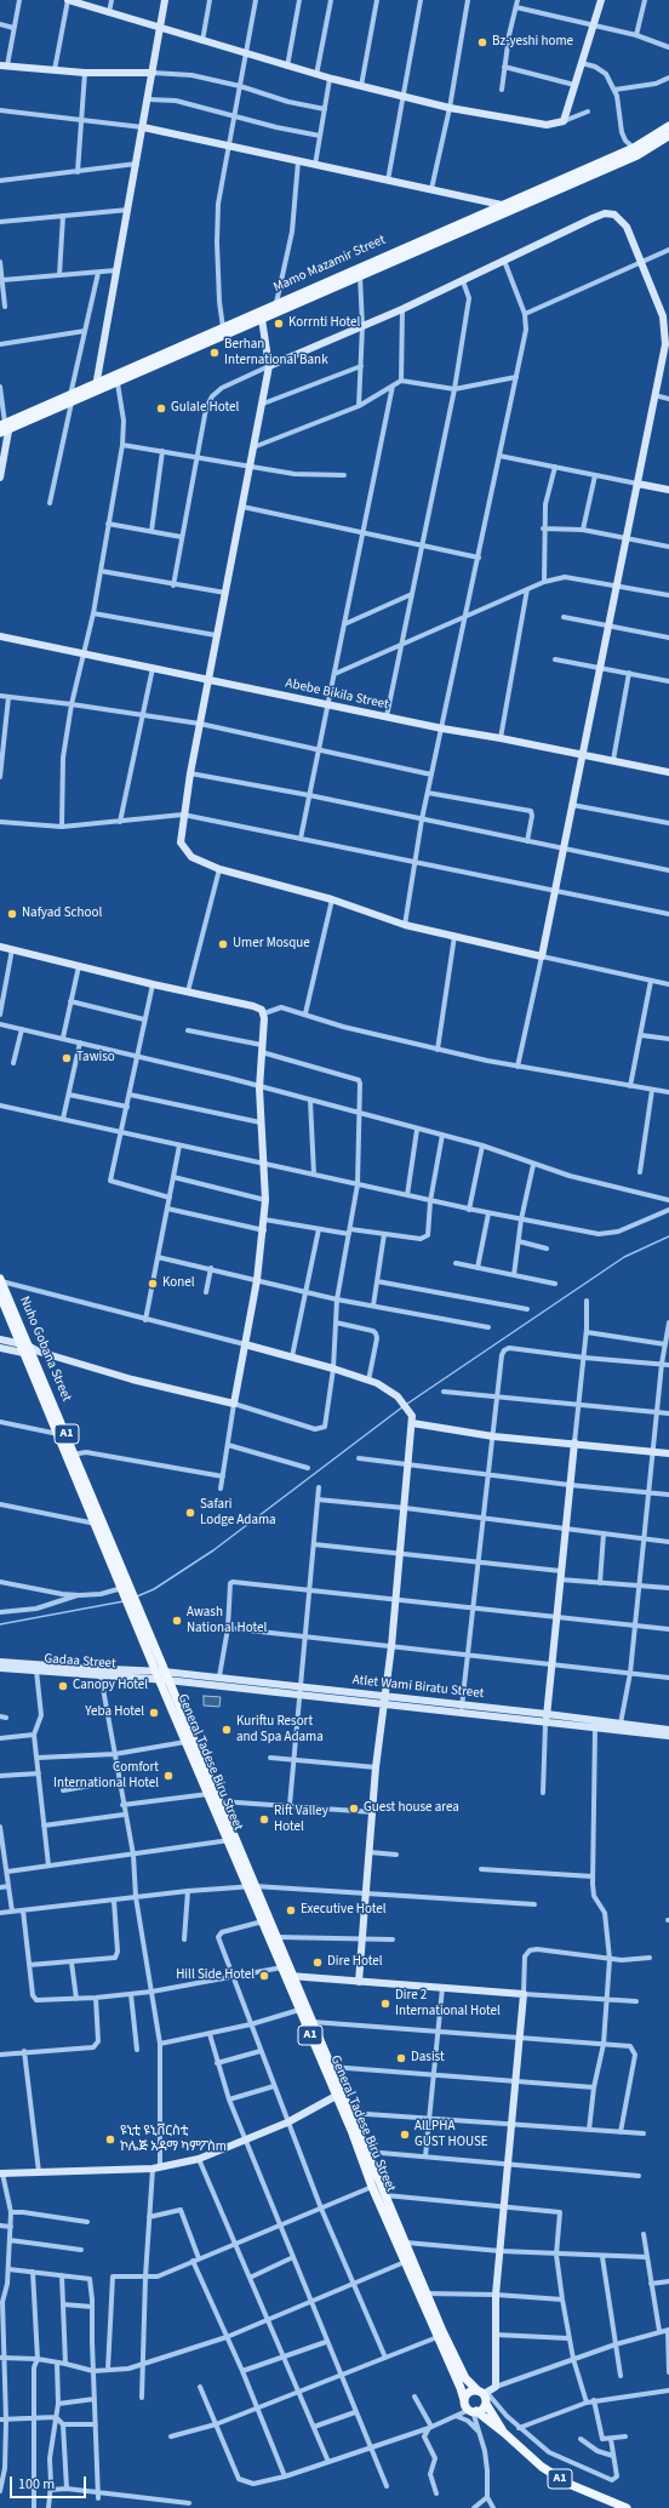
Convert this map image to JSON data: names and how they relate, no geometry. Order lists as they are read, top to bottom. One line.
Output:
{"streets":{"main road":["Mamo Mazamir Street","Nuho Gobana Street","A1","General Tadese Biru Street"],"street":["Abebe Bikila Street","Gadaa Street","Atlet Wami Biratu Street"]},"crossings":[["Nuho Gobana Street","A1"],["A1","Gadaa Street"],["A1","Atlet Wami Biratu Street"],["A1","General Tadese Biru Street"],["Gadaa Street","Atlet Wami Biratu Street"],["Gadaa Street","General Tadese Biru Street"],["Atlet Wami Biratu Street","General Tadese Biru Street"]],"places":["Bz-yeshi home","Korrnti Hotel","Berhan International Bank","Gulale Hotel","Nafyad School","Umer Mosque","Tawiso","Konel","Safari Lodge Adama","Awash National Hotel","Canopy Hotel","Yeba Hotel","Kuriftu Resort and Spa Adama","Comfort International Hotel","Guest house area","Rift Valley Hotel","Executive Hotel","Dire Hotel","Hill Side Hotel","Dire 2 International Hotel","Dasist","AlLPHA GUST HOUSE","ዩኒቲ ዩኒቨርስቲ ኮሌጅ አዳማ ካምፖስm"],"scale_bar":"100 m"}
